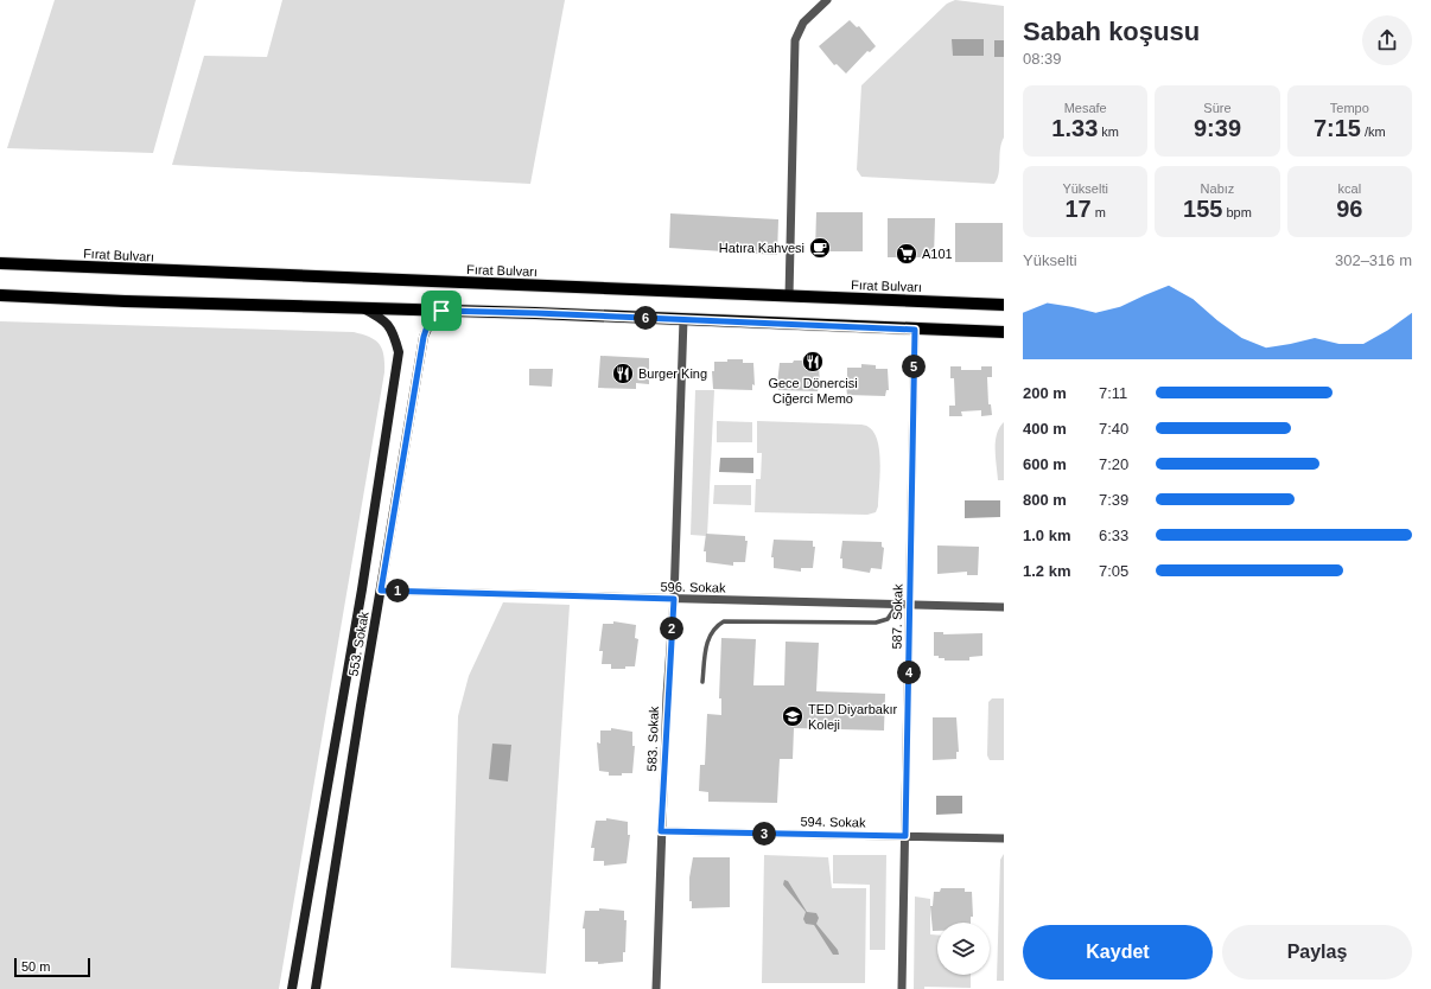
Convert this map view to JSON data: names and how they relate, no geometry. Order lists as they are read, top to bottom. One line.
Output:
{"streets":{"main road":["Fırat Bulvarı","553. Sokak"],"street":["596. Sokak","587. Sokak","583. Sokak","594. Sokak"]},"crossings":[["596. Sokak","587. Sokak"],["596. Sokak","553. Sokak"],["596. Sokak","583. Sokak"],["587. Sokak","594. Sokak"],["583. Sokak","594. Sokak"]],"places":{"cafe":["Hatıra Kahvesi"],"supermarket":["A101"],"restaurant":["Gece Dönercisi Ciğerci Memo","Burger King"],"school or university":["TED Diyarbakır Koleji"]},"scale_bar":"50 m","page":{"heading":["Sabah koşusu","08:39"],"stats":[["Mesafe","1.33 km"],["Süre","9:39"],["Tempo","7:15 /km"],["Yükselti","17 m"],["Nabız","155 bpm"],["kcal","96"]],"chart":["Yükselti","302–316 m"],"pins":["6","5","1","2","4","3"],"list":[{"name":"200 m","note":"7:11"},{"name":"400 m","note":"7:40"},{"name":"600 m","note":"7:20"},{"name":"800 m","note":"7:39"},{"name":"1.0 km","note":"6:33"},{"name":"1.2 km","note":"7:05"}],"buttons":["Kaydet","Paylaş"],"scale":"50 m"}}
